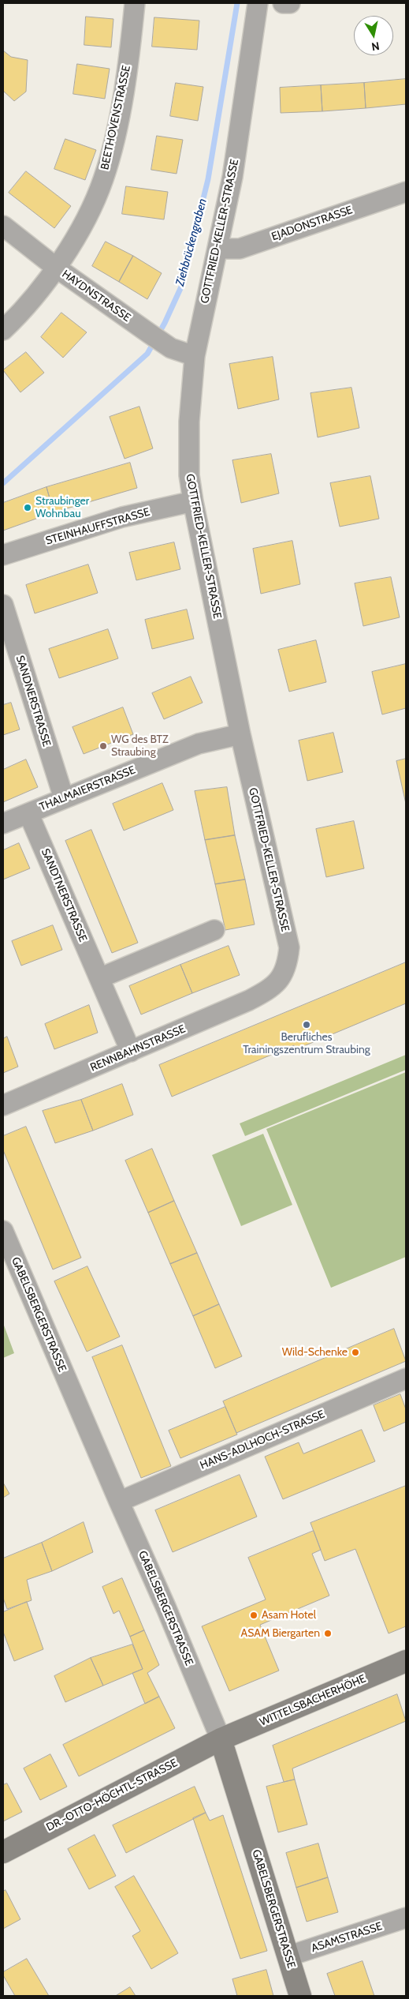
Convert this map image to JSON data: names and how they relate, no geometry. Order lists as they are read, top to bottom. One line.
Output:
{"streets":{"street":["BEETHOVENSTRASSE","EJADONSTRASSE","GOTTFRIED-KELLER-STRASSE","HAYDNSTRASSE","STEINHAUFFSTRASSE","SANDNERSTRASSE","THALMAIERSTRASSE","SANDTNERSTRASSE","RENNBAHNSTRASSE","GABELSBERGERSTRASSE","HANS-ADLHOCH-STRASSE","WITTELSBACHERHÖHE","DR.-OTTO-HÖCHTL-STRASSE","ASAMSTRASSE"]},"crossings":[["BEETHOVENSTRASSE","HAYDNSTRASSE"],["EJADONSTRASSE","GOTTFRIED-KELLER-STRASSE"],["GOTTFRIED-KELLER-STRASSE","HAYDNSTRASSE"],["GOTTFRIED-KELLER-STRASSE","STEINHAUFFSTRASSE"],["GOTTFRIED-KELLER-STRASSE","THALMAIERSTRASSE"],["GOTTFRIED-KELLER-STRASSE","RENNBAHNSTRASSE"],["SANDNERSTRASSE","THALMAIERSTRASSE"],["THALMAIERSTRASSE","SANDTNERSTRASSE"],["SANDTNERSTRASSE","RENNBAHNSTRASSE"],["GABELSBERGERSTRASSE","HANS-ADLHOCH-STRASSE"],["GABELSBERGERSTRASSE","WITTELSBACHERHÖHE"],["GABELSBERGERSTRASSE","DR.-OTTO-HÖCHTL-STRASSE"],["GABELSBERGERSTRASSE","ASAMSTRASSE"],["WITTELSBACHERHÖHE","DR.-OTTO-HÖCHTL-STRASSE"]],"water":["Ziehbrückengraben"],"places":["Straubinger Wohnbau","WG des BTZ Straubing","Berufliches Trainingszentrum Straubing","Wild-Schenke","Asam Hotel","ASAM Biergarten"],"north":"bottom"}
